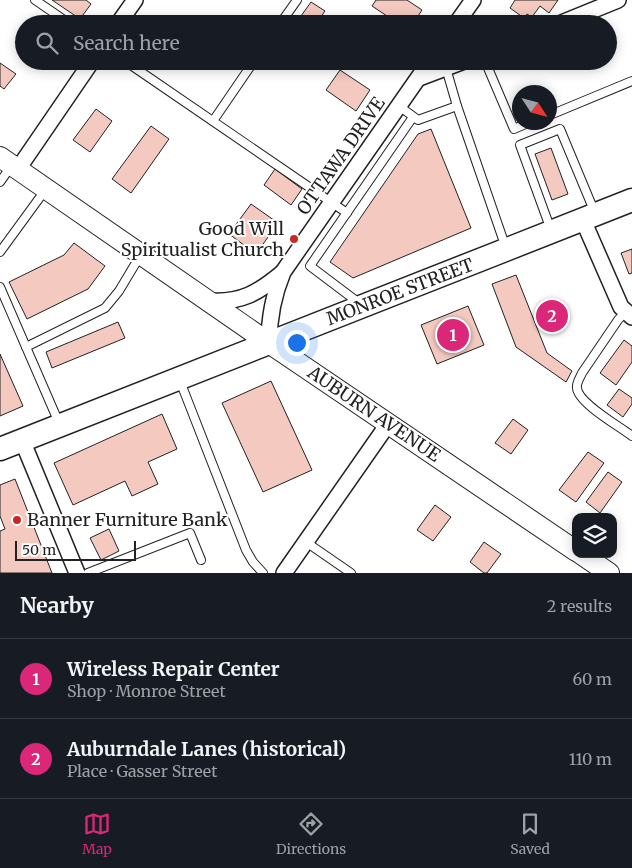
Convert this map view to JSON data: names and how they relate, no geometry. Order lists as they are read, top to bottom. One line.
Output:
{"streets":{"main road":["MONROE STREET"],"street":["OTTAWA DRIVE","AUBURN AVENUE"]},"crossings":[["OTTAWA DRIVE","MONROE STREET"],["OTTAWA DRIVE","AUBURN AVENUE"],["MONROE STREET","AUBURN AVENUE"]],"places":["Good Will Spiritualist Church","Banner Furniture Bank"],"scale_bar":"50 m","north":"bottom right","page":{"search":"Search here","pins":["2","1"],"scale":"50 m","heading":["Nearby","2 results"],"list":[{"mark":"1","name":"Wireless Repair Center","note":"Shop · Monroe Street","value":"60 m"},{"mark":"2","name":"Auburndale Lanes (historical)","note":"Place · Gasser Street","value":"110 m"}],"nav":["Map","Directions","Saved"]}}
